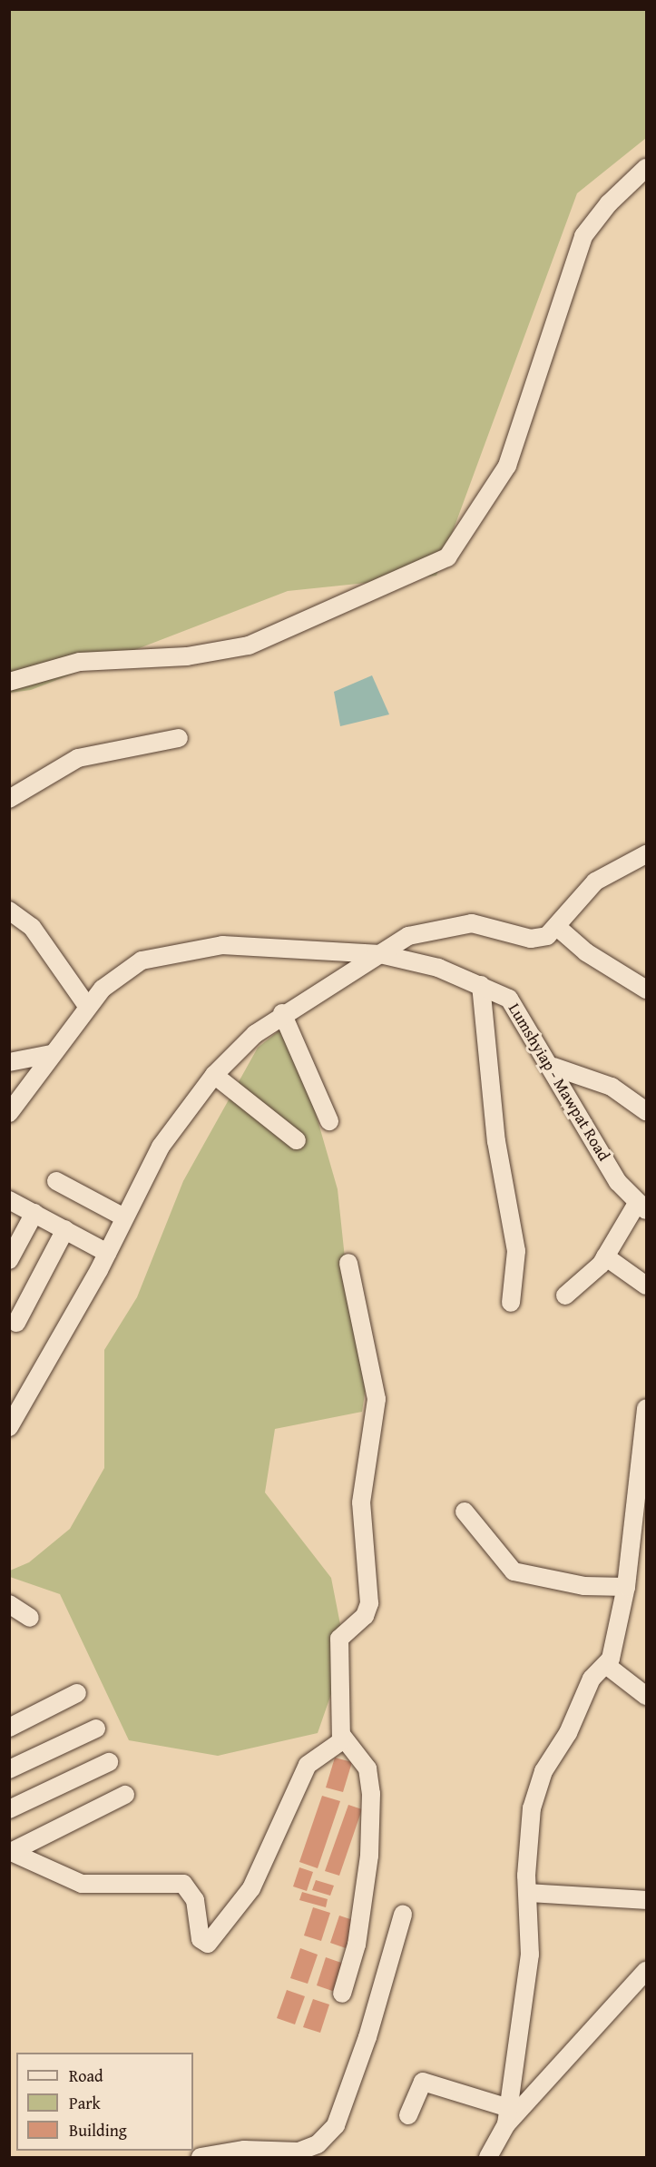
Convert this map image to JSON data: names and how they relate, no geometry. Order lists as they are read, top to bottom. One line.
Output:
{"streets":{"street":["Lumshyiap - Mawpat Road"]},"legend":["Road","Park","Building"]}
